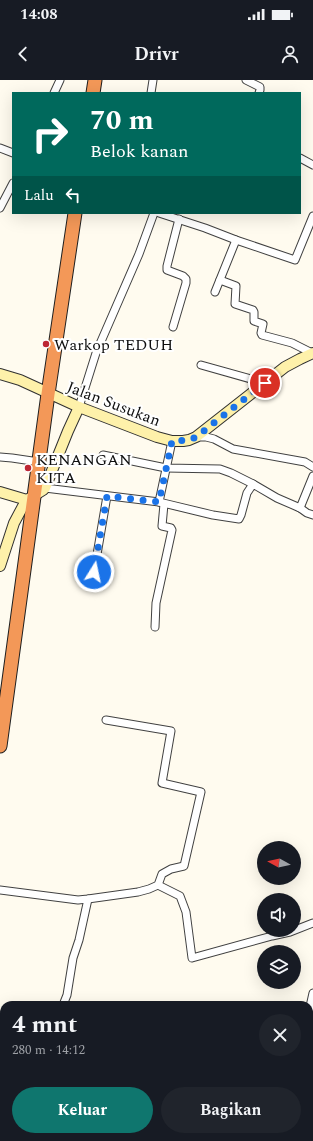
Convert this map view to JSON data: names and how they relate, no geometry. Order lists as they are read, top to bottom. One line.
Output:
{"streets":{"street":["Jalan Susukan"]},"places":["Warkop TEDUH","KENANGAN KITA"],"north":"left","page":{"status":"14:08","header":"Drivr","turn":["70 m","Belok kanan"],"then":"Lalu","heading":["4 mnt","280 m · 14:12"],"buttons":["Keluar","Bagikan"]}}
